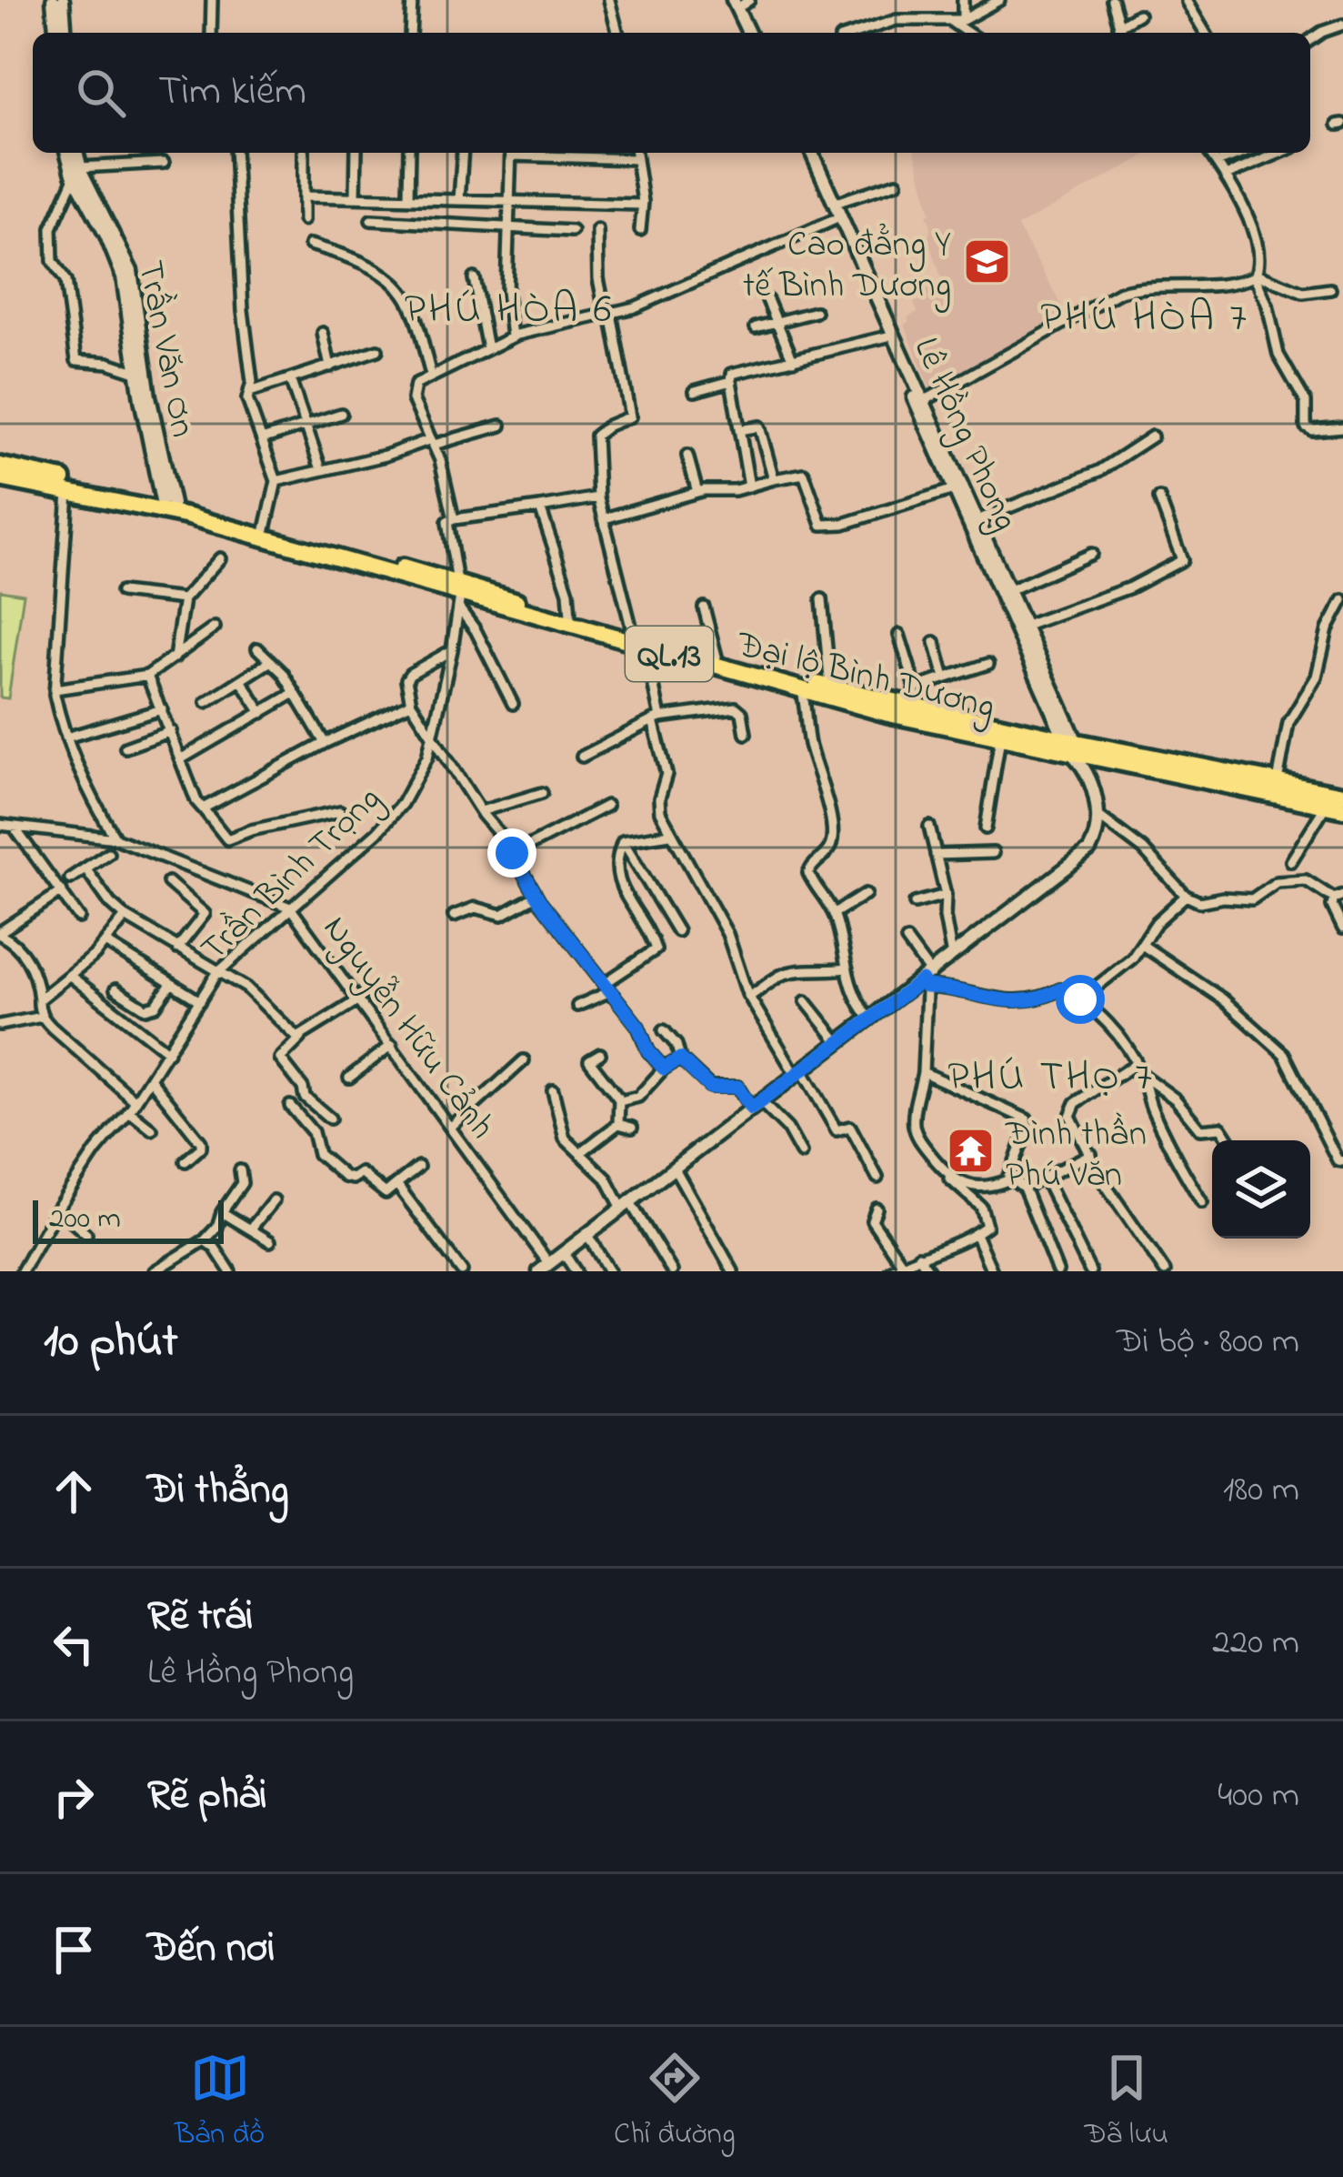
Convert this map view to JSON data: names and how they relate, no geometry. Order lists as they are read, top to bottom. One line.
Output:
{"streets":{"highway":["QL.13","Đại lộ Bình Dương"],"street":["Trần Văn Ơn","Lê Hồng Phong","Trần Bình Trọng","Nguyễn Hữu Cảnh"]},"crossings":[["Trần Văn Ơn","Đại lộ Bình Dương"],["Lê Hồng Phong","Đại lộ Bình Dương"],["Đại lộ Bình Dương","Trần Bình Trọng"],["Trần Bình Trọng","Nguyễn Hữu Cảnh"]],"districts":["PHÚ HÒA 6","PHÚ HÒA 7","PHÚ THỌ 7"],"places":{"school or university":["Cao đẳng Y tế Bình Dương"],"temple":["Đình thần Phú Văn"]},"scale_bar":"200 m","page":{"search":"Tìm kiếm","scale":"200 m","heading":["10 phút","Đi bộ · 800 m"],"list":[["Đi thẳng","180 m"],["Rẽ trái","Lê Hồng Phong","220 m"],["Rẽ phải","400 m"],"Đến nơi"],"nav":["Bản đồ","Chỉ đường","Đã lưu"]}}
